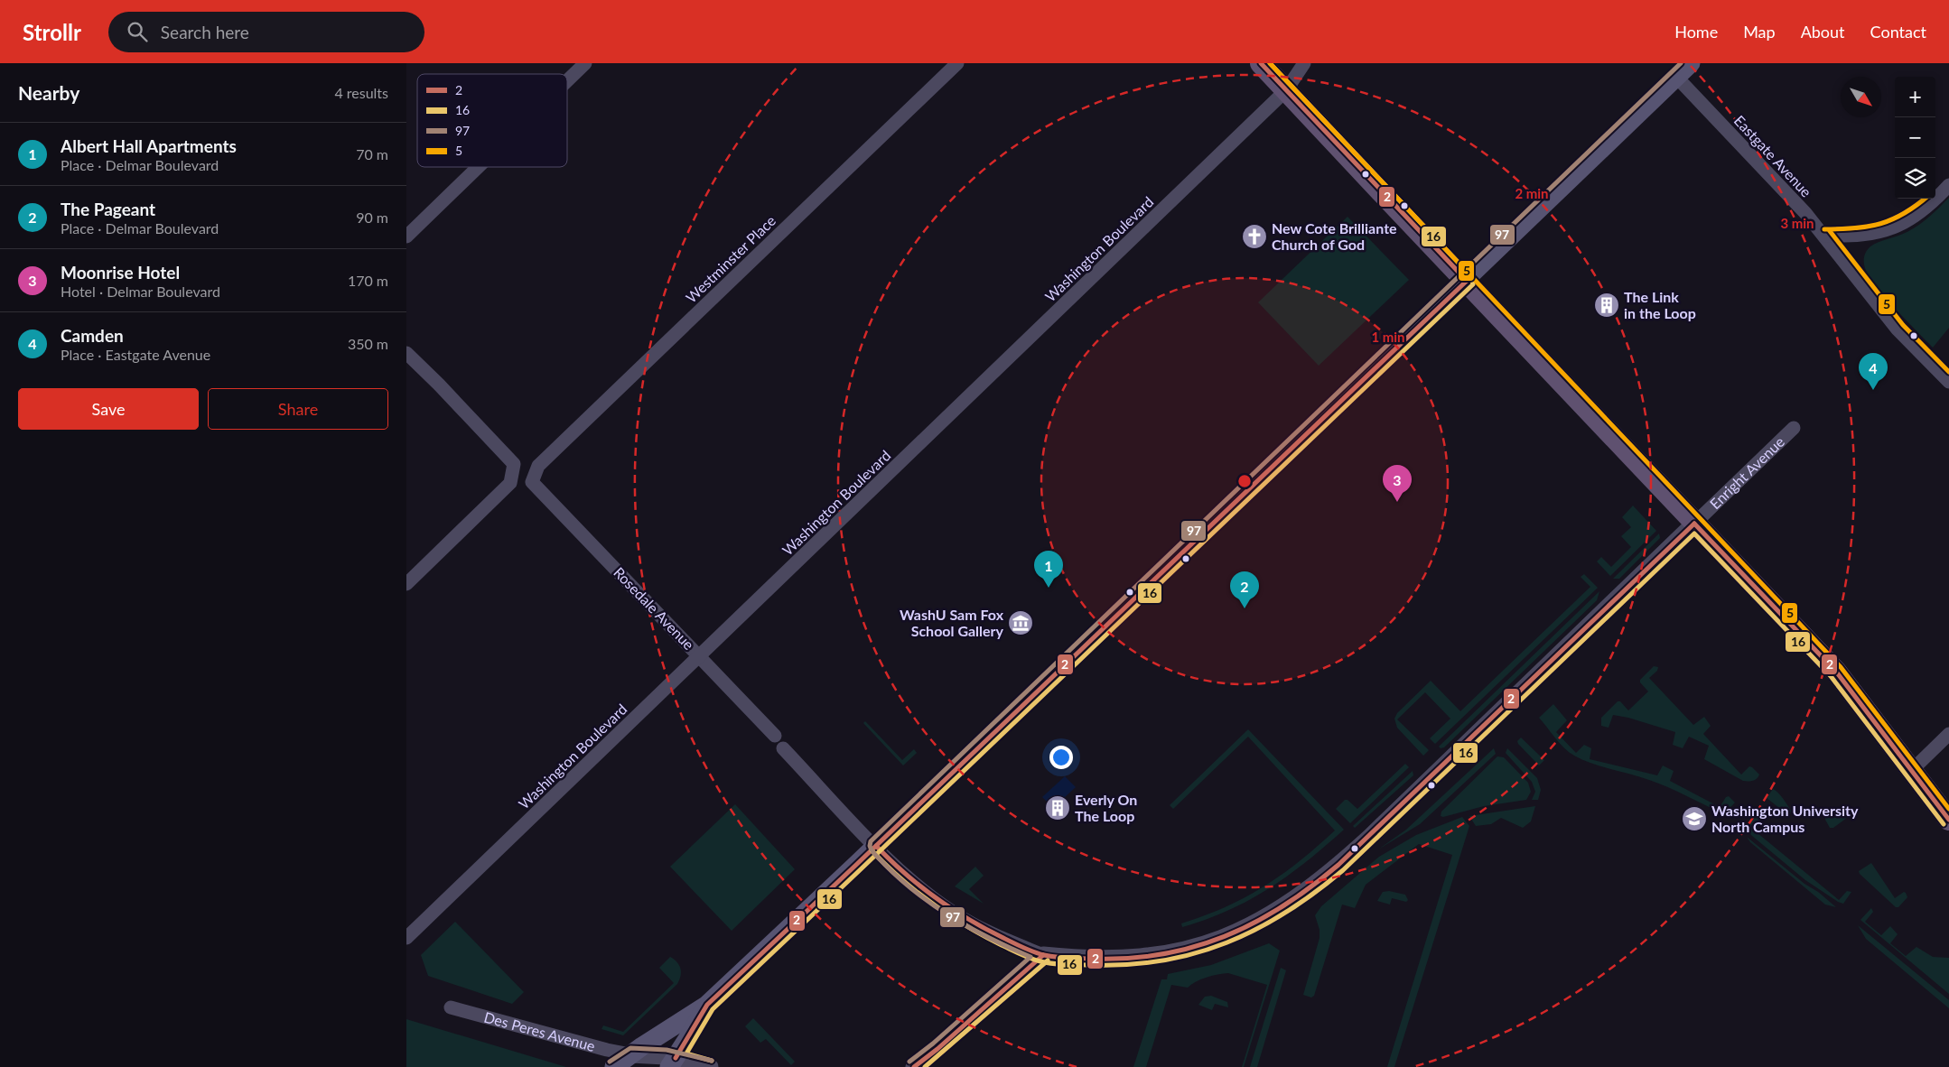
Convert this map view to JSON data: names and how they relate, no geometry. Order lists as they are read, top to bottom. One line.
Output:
{"streets":{"street":["Eastgate Avenue","Washington Boulevard","Westminster Place","Enright Avenue","Rosedale Avenue","Des Peres Avenue"]},"crossings":[["Washington Boulevard","Rosedale Avenue"],["Westminster Place","Rosedale Avenue"]],"places":{"church":["New Cote Brilliante Church of God"],"building":["The Link in the Loop","Everly On The Loop"],"museum":["WashU Sam Fox School Gallery"],"school or university":["Washington University North Campus"]},"lines":["transit line 2","transit line 16","transit line 97","transit line 5"],"legend":["2","16","97","5"],"north":"bottom right","page":{"header":"Strollr","search":"Search here","nav":["Home","Map","About","Contact"],"heading":["Nearby","4 results"],"map_buttons":["+","−"],"list":[{"mark":"1","name":"Albert Hall Apartments","note":"Place · Delmar Boulevard","value":"70 m"},{"mark":"2","name":"The Pageant","note":"Place · Delmar Boulevard","value":"90 m"},{"mark":"3","name":"Moonrise Hotel","note":"Hotel · Delmar Boulevard","value":"170 m"},{"mark":"4","name":"Camden","note":"Place · Eastgate Avenue","value":"350 m"}],"pins":["4","3","1","2"],"buttons":["Save","Share"]},"rings":["2 min","3 min","1 min"]}
